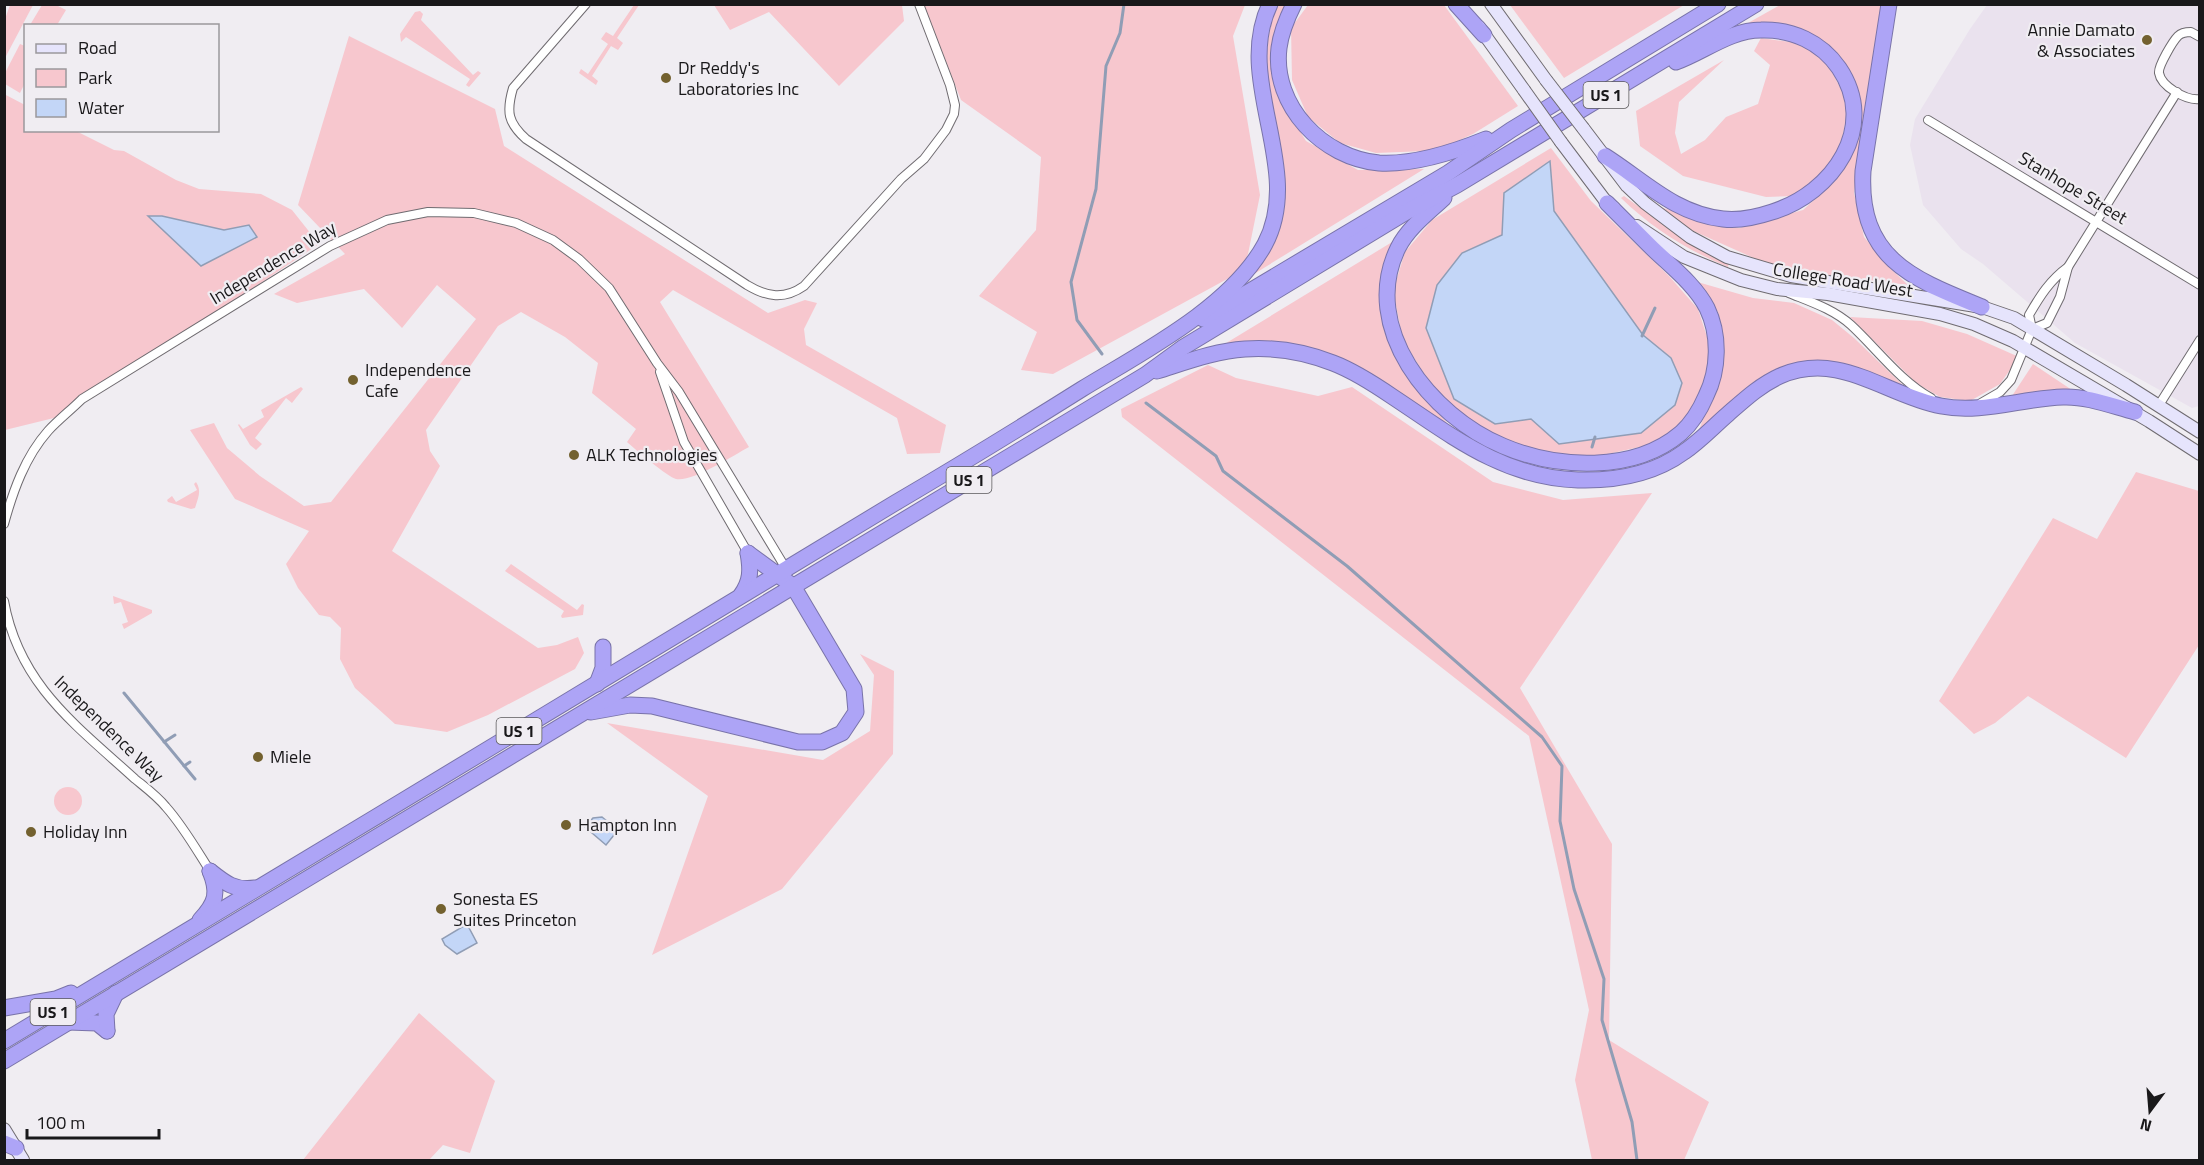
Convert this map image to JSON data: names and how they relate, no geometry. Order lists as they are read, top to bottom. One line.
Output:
{"streets":{"highway":["US 1"],"street":["Stanhope Street","Independence Way","College Road West"]},"crossings":[["US 1","Independence Way"]],"places":["Annie Damato & Associates","Dr Reddy's Laboratories Inc","Independence Cafe","ALK Technologies","Miele","Hampton Inn","Holiday Inn","Sonesta ES Suites Princeton"],"legend":["Road","Park","Water"],"scale_bar":"100 m","north":"bottom"}
